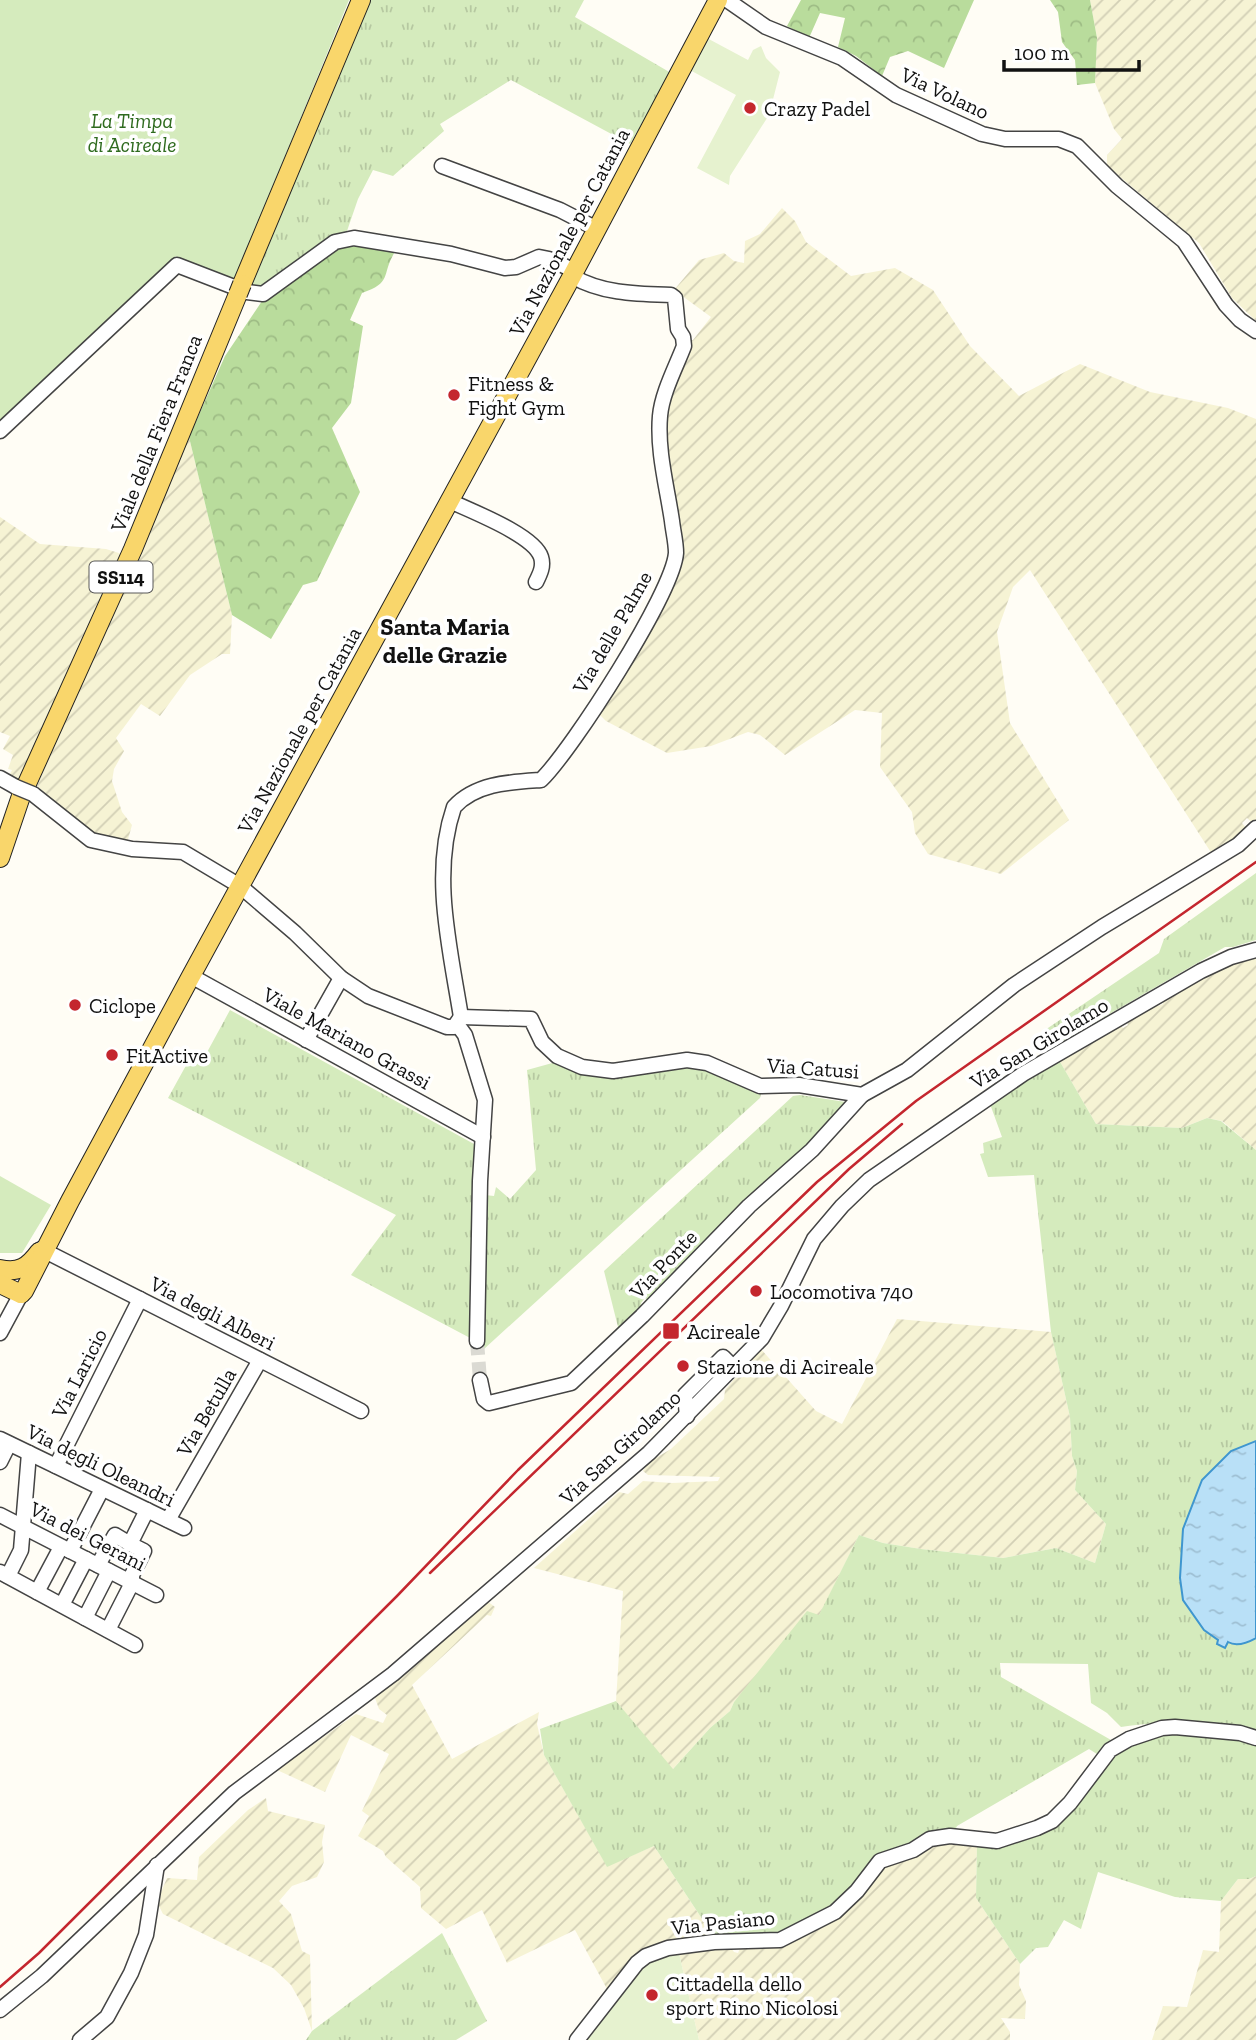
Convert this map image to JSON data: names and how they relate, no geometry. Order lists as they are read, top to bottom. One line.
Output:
{"streets":{"main road":["Via Nazionale per Catania","Viale della Fiera Franca","SS114"],"street":["Via Volano","Via delle Palme","Viale Mariano Grassi","Via San Girolamo","Via Catusi","Via Ponte","Via degli Alberi","Via Laricio","Via Betulla","Via degli Oleandri","Via dei Gerani","Via Pasiano"]},"crossings":[["Via Nazionale per Catania","Via delle Palme"],["Via Nazionale per Catania","Viale Mariano Grassi"],["Via Nazionale per Catania","Via Catusi"],["Via Nazionale per Catania","Via degli Alberi"],["Via delle Palme","Via Catusi"],["Via Catusi","Via Ponte"],["Via degli Alberi","Via Laricio"],["Via degli Alberi","Via Betulla"],["Via Laricio","Via degli Oleandri"],["Via Betulla","Via degli Oleandri"]],"districts":["Santa Maria delle Grazie"],"parks":["La Timpa di Acireale"],"places":{"other":["Crazy Padel","Fitness & Fight Gym","Ciclope","FitActive","Locomotiva 740","Stazione di Acireale","Cittadella dello sport Rino Nicolosi"],"transit":["Acireale"]},"scale_bar":"100 m"}
